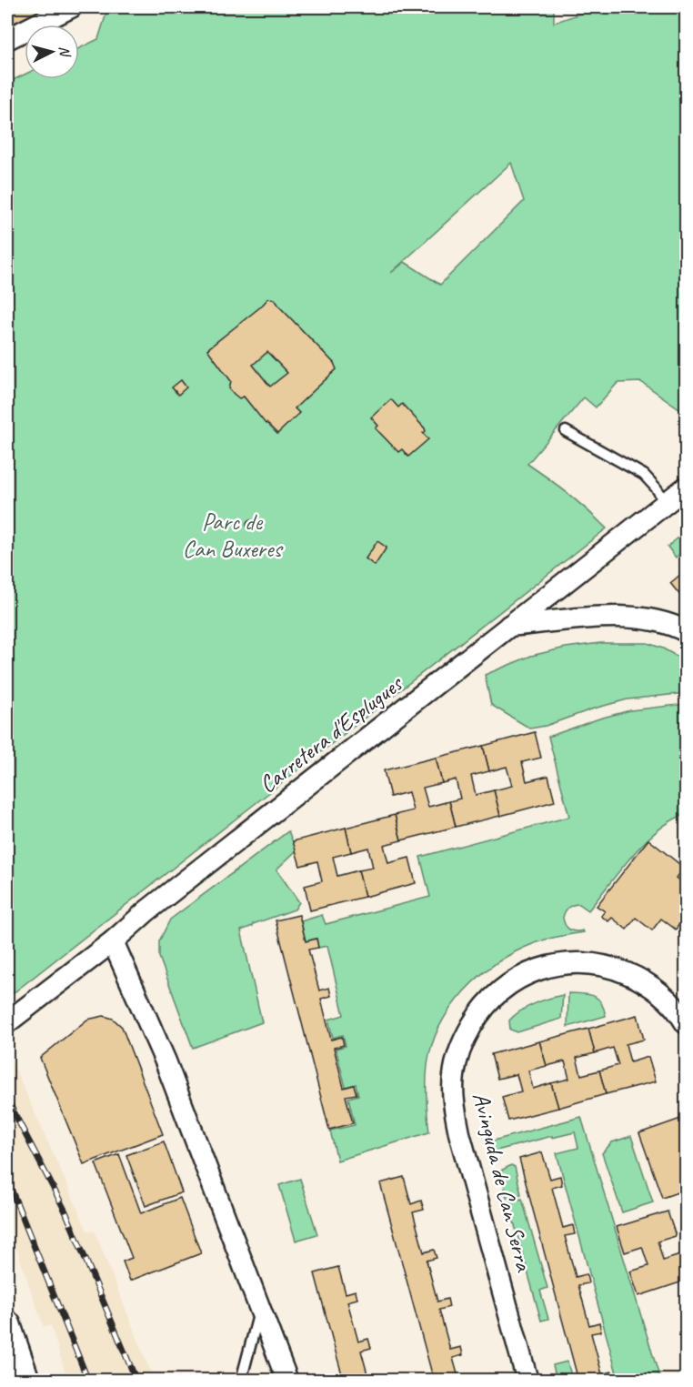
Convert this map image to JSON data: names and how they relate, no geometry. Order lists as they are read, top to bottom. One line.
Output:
{"streets":{"street":["Carretera d'Esplugues","Avinguda de Can Serra"]},"parks":["Parc de Can Buxeres"],"north":"right"}
